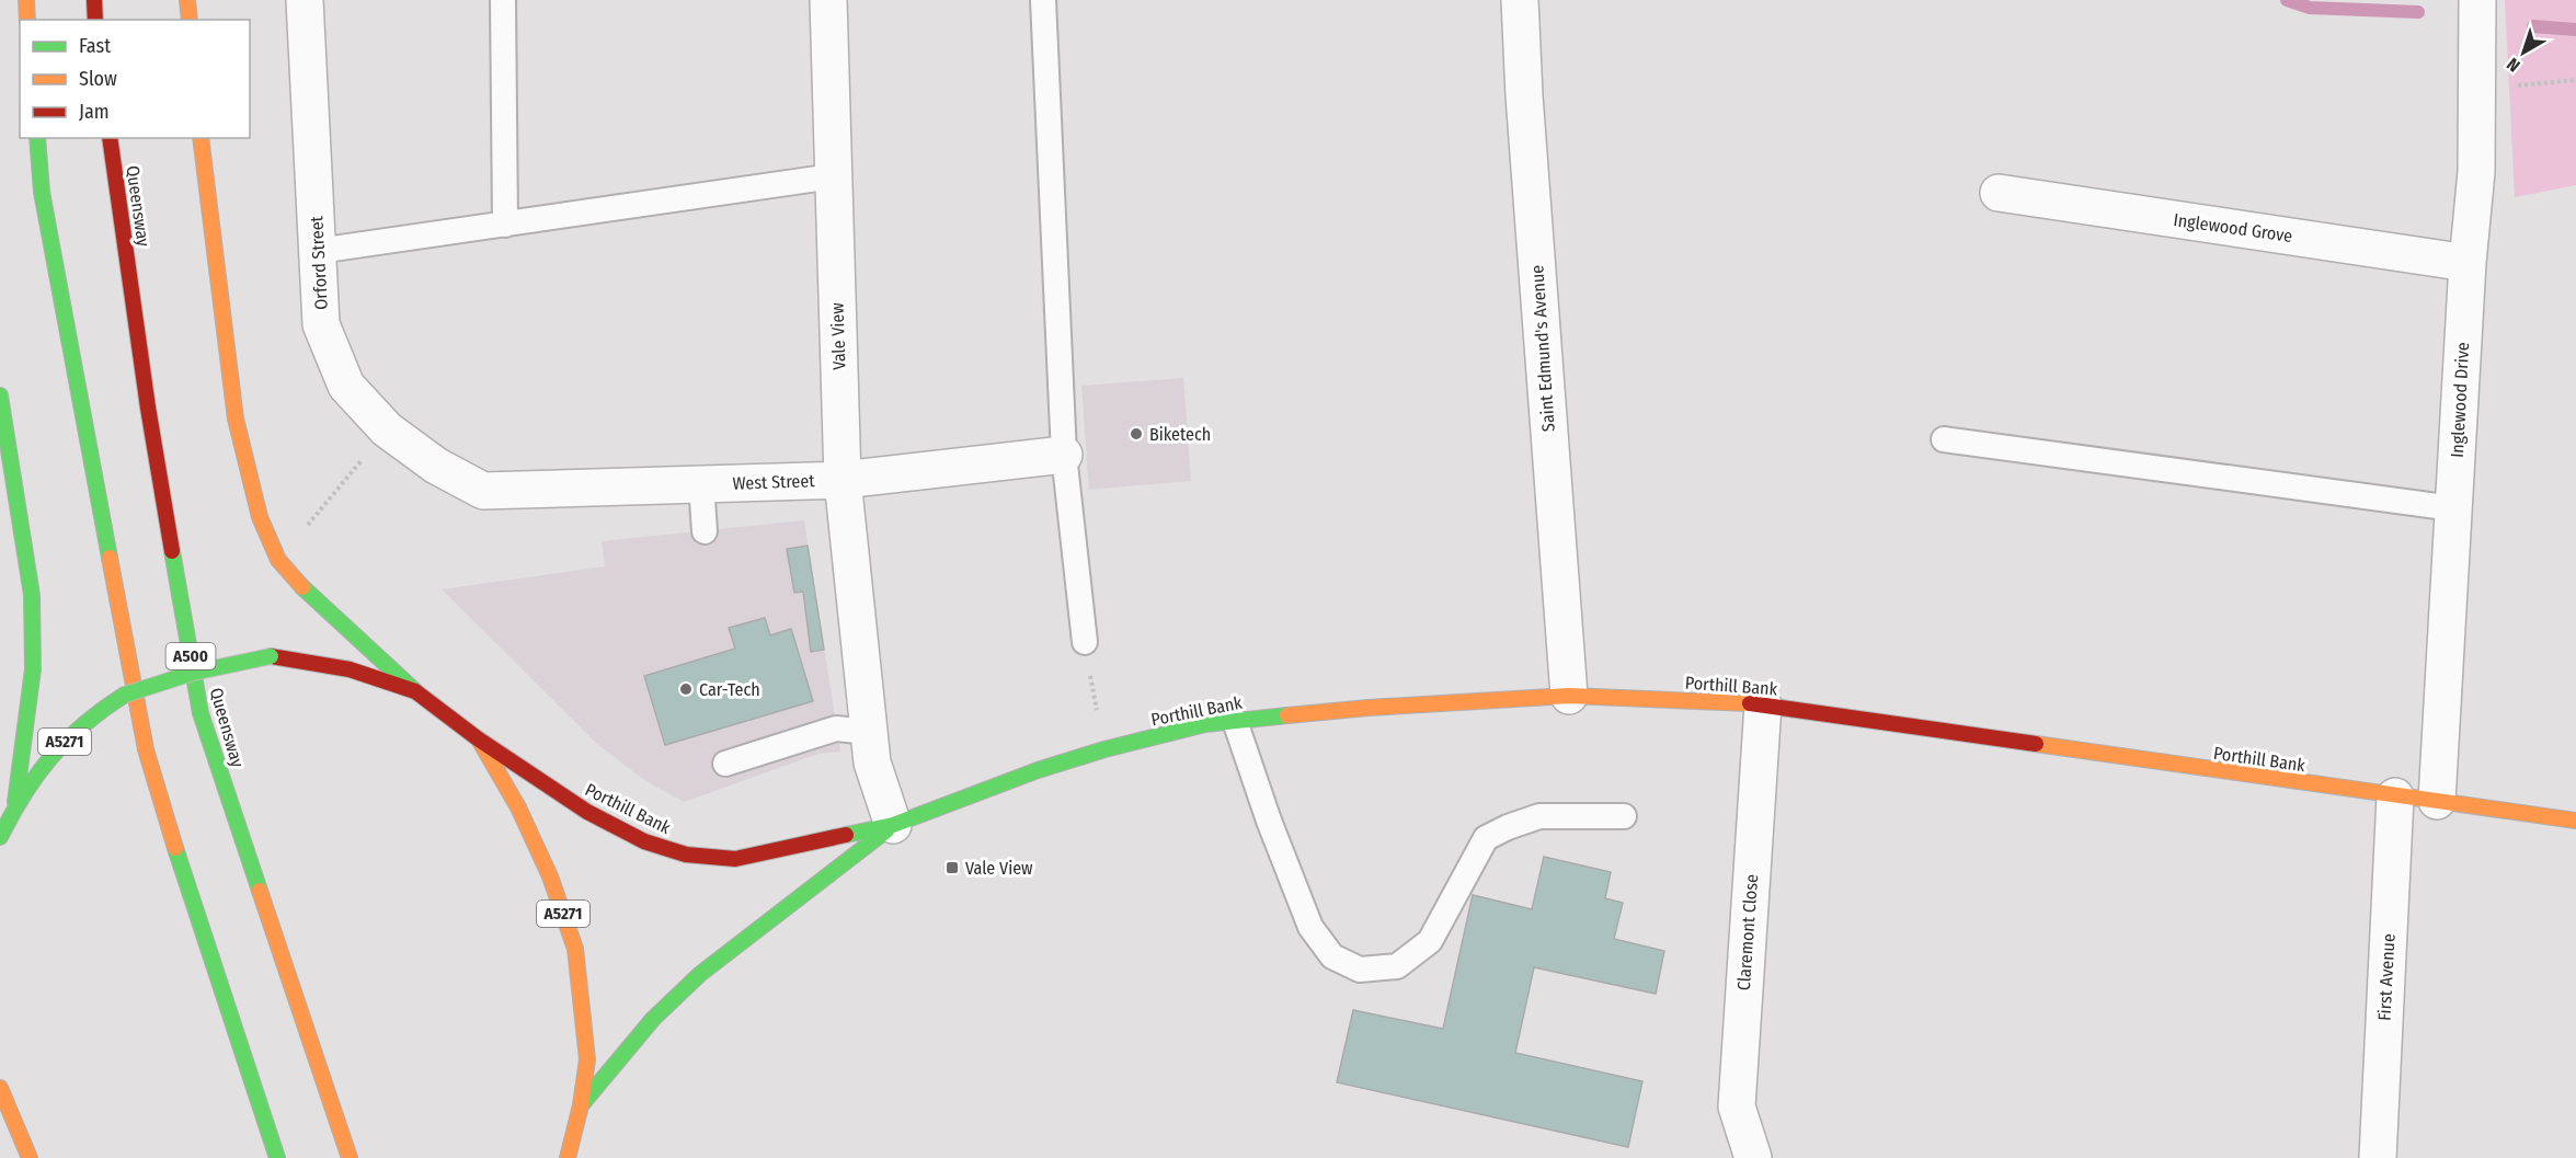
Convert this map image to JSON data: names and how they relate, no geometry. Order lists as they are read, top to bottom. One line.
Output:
{"streets":{"main road":["Queensway","A500","Porthill Bank","A5271"],"street":["Inglewood Grove","Orford Street","Vale View","Saint Edmund's Avenue","Inglewood Drive","West Street","Claremont Close","First Avenue"]},"crossings":[["Inglewood Grove","Inglewood Drive"],["Orford Street","West Street"],["Vale View","West Street"],["Vale View","Porthill Bank"],["Saint Edmund's Avenue","Porthill Bank"],["Inglewood Drive","Porthill Bank"],["Porthill Bank","A5271"],["Porthill Bank","Claremont Close"],["Porthill Bank","First Avenue"]],"places":{"other":["Biketech","Car-Tech"],"transit":["Vale View"]},"legend":["Fast","Slow","Jam"],"north":"bottom left"}
